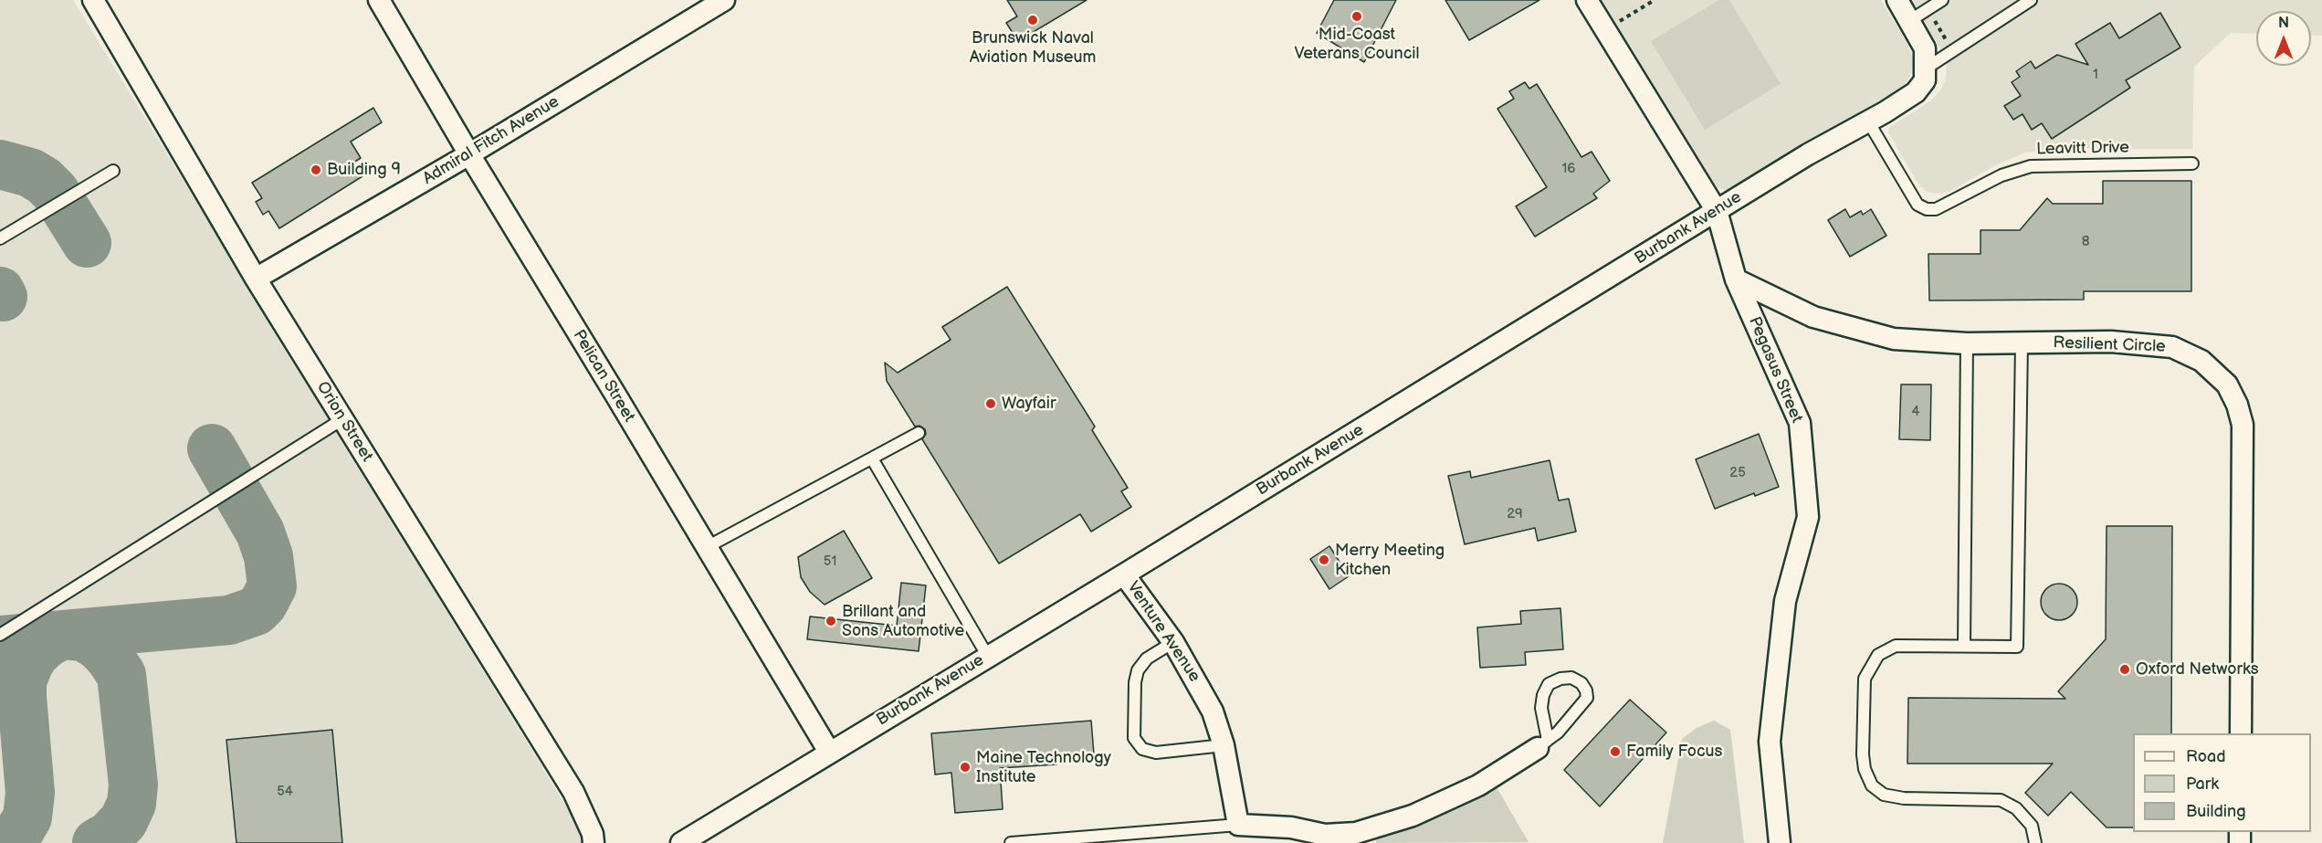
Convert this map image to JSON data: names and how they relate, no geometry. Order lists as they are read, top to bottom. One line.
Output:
{"streets":{"street":["Admiral Fitch Avenue","Burbank Avenue","Resilient Circle","Pegasus Street","Pelican Street","Orion Street","Venture Avenue"],"lane":["Leavitt Drive"]},"crossings":[["Admiral Fitch Avenue","Pelican Street"],["Admiral Fitch Avenue","Orion Street"],["Leavitt Drive","Burbank Avenue"],["Burbank Avenue","Pegasus Street"],["Burbank Avenue","Pelican Street"],["Burbank Avenue","Venture Avenue"],["Resilient Circle","Pegasus Street"]],"places":["Mid-Coast Veterans Council","Brunswick Naval Aviation Museum","Building 9","Wayfair","Merry Meeting Kitchen","Brillant and Sons Automotive","Oxford Networks","Family Focus","Maine Technology Institute"],"house_numbers":["1","16","8","4","25","29","51","54"],"legend":["Road","Park","Building"],"north":"top"}
